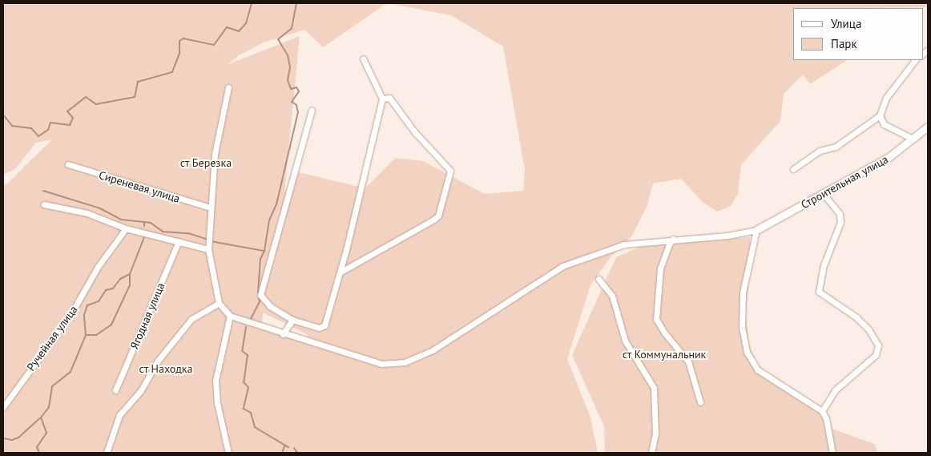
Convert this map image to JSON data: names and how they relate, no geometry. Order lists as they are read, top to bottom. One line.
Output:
{"streets":{"street":["Строительная улица","Сиреневая улица","Ягодная улица","Ручейная улица"]},"parks":["ст Березка","ст Коммунальник","ст Находка"],"legend":["Улица","Парк"]}
